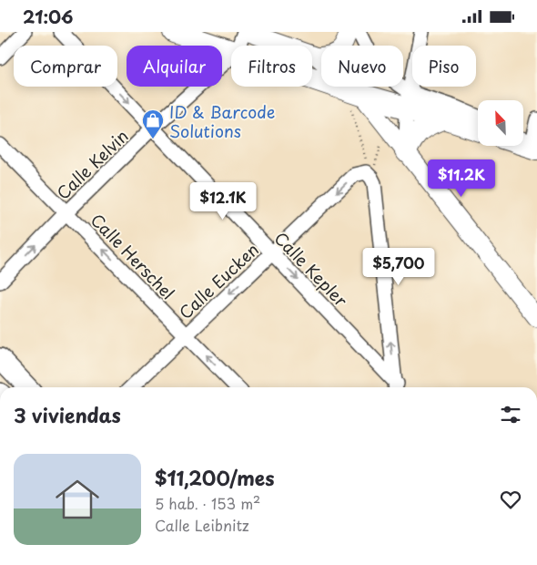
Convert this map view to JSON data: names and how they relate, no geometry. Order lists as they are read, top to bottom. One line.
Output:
{"streets":{"street":["Calle Kelvin","Calle Herschel","Calle Kepler","Calle Eucken"]},"crossings":[["Calle Kelvin","Calle Herschel"],["Calle Kelvin","Calle Kepler"],["Calle Herschel","Calle Eucken"],["Calle Kepler","Calle Eucken"]],"one_way":["Calle Herschel","Calle Kepler","Calle Eucken"],"places":{"shop":["ID & Barcode Solutions"]},"north":"top left","page":{"status":"21:06","chip":["Comprar","Alquilar","Filtros","Nuevo","Piso"],"price":["$11.2K","$12.1K","$5,700"],"heading":"3 viviendas","list":[{"name":"$11,200/mes","note":"5 hab. · 153 m² · Calle Leibnitz"}]}}
